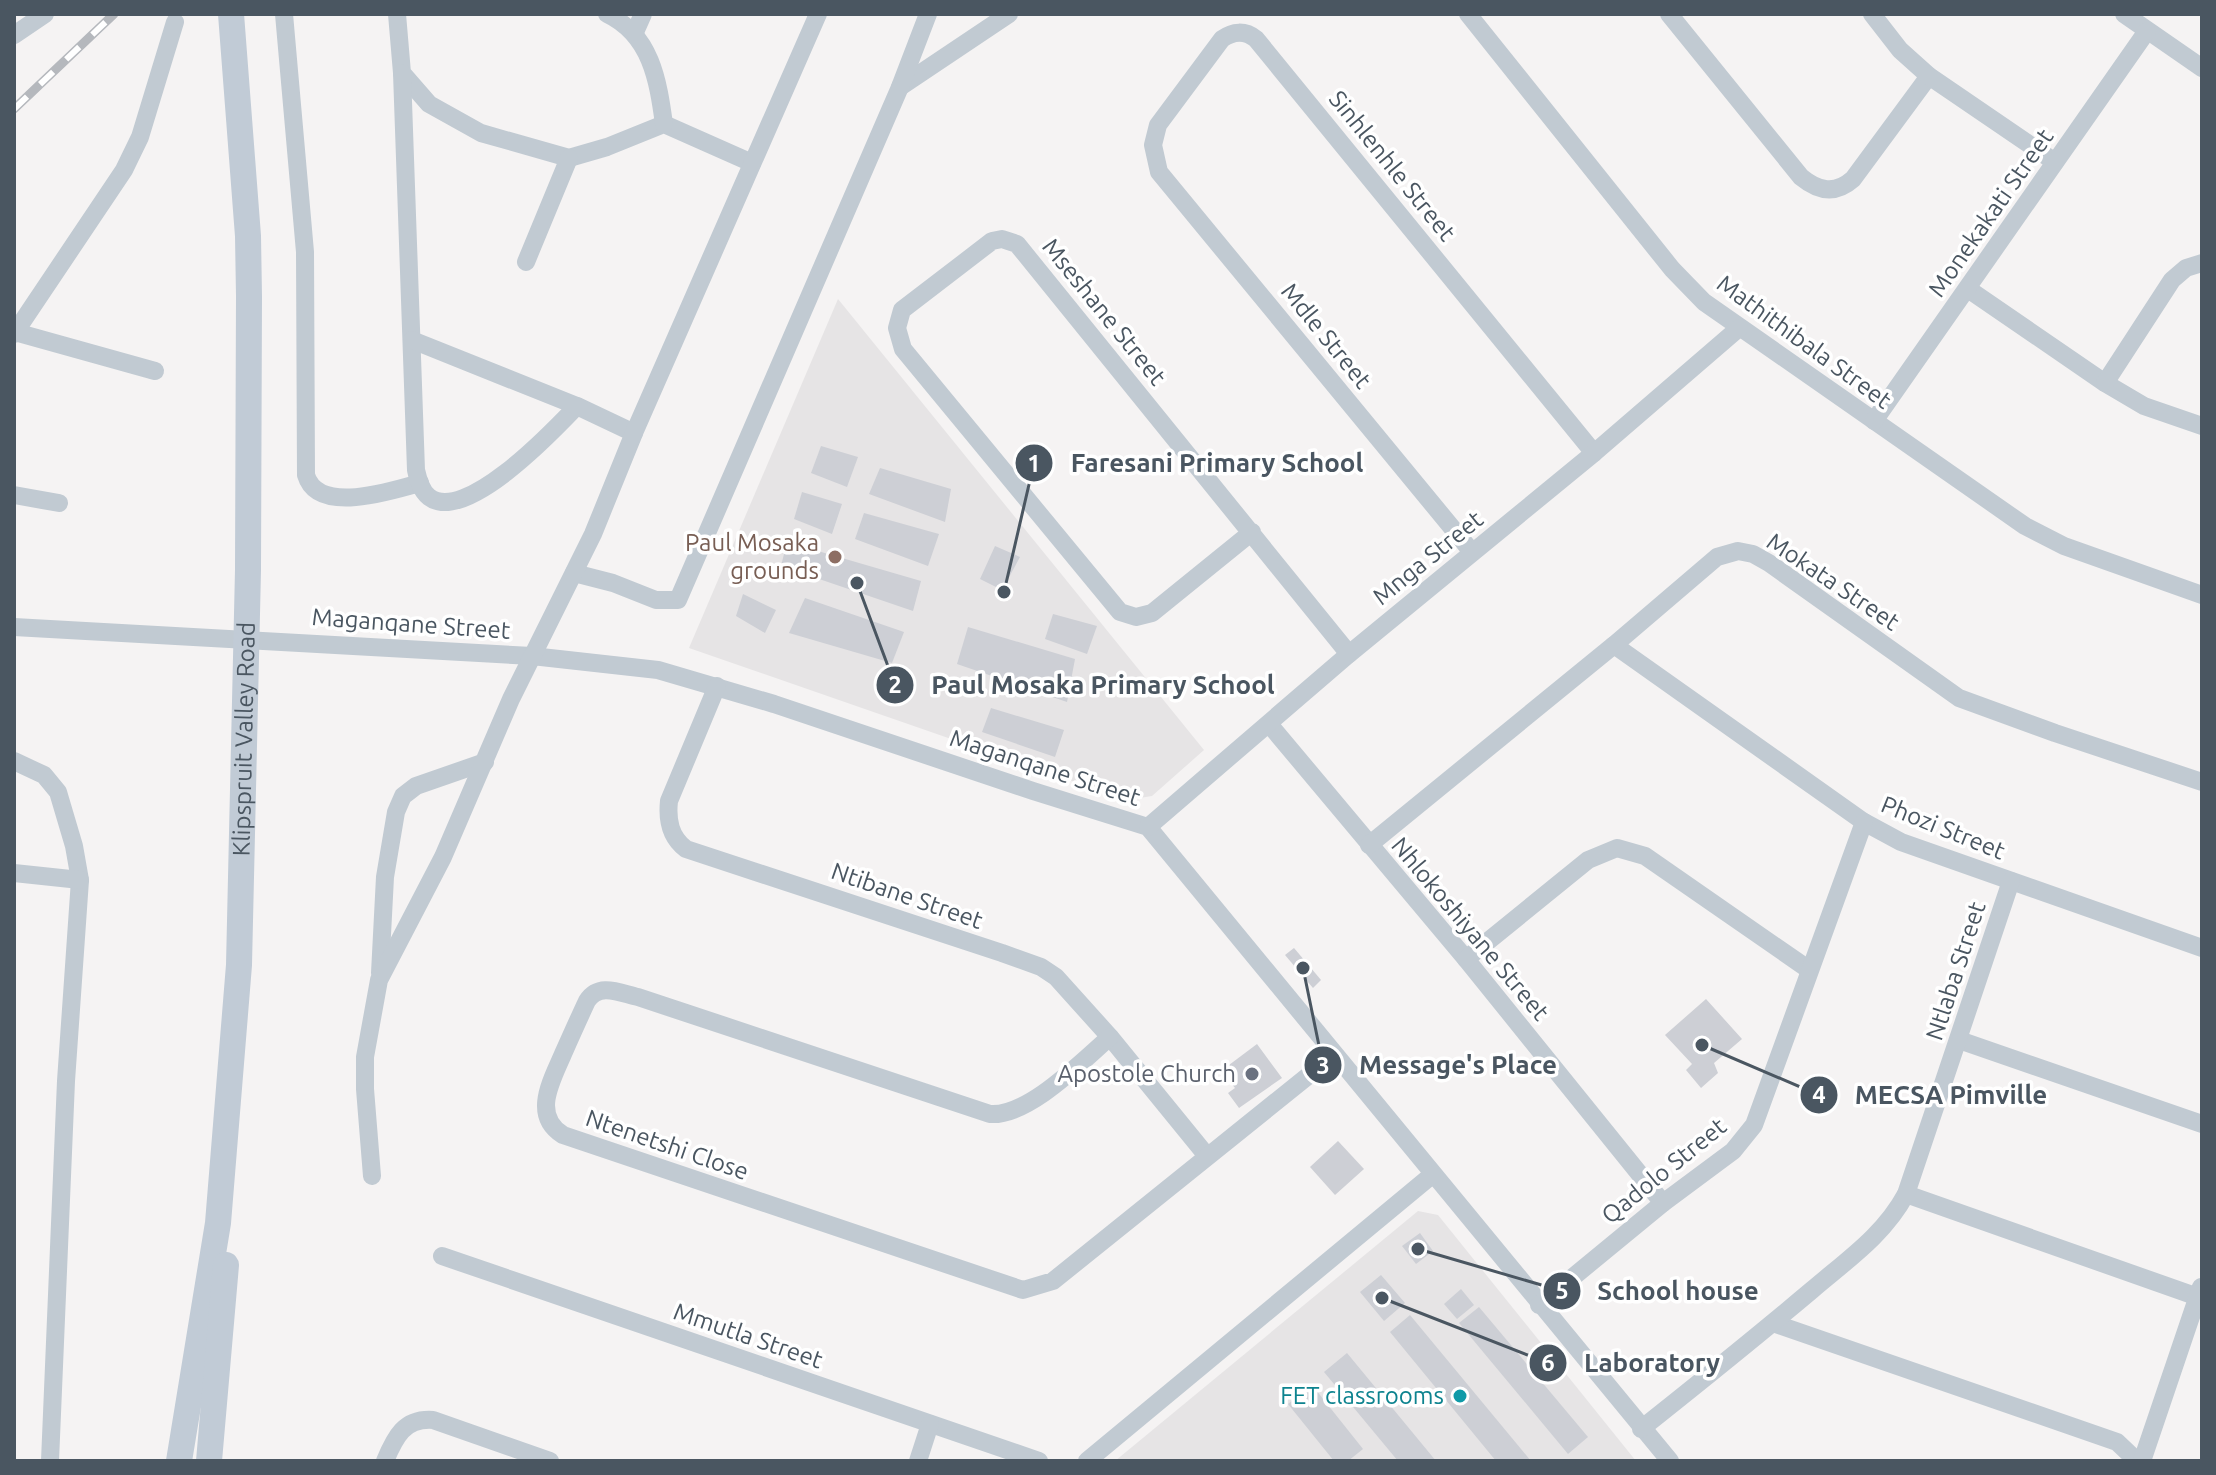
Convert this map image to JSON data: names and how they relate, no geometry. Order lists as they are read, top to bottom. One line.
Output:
{"streets":{"street":["Sinhlenhle Street","Monekakati Street","Mseshane Street","Mdle Street","Mathithibala Street","Mnga Street","Mokata Street","Maganqane Street","Klipspruit Valley Road","Phozi Street","Ntibane Street","Nhlokoshiyane Street","Ntlaba Street","Ntenetshi Close","Qadolo Street","Mmutla Street"]},"crossings":[["Sinhlenhle Street","Mdle Street"],["Sinhlenhle Street","Mnga Street"],["Monekakati Street","Mathithibala Street"],["Mseshane Street","Mnga Street"],["Mdle Street","Mnga Street"],["Mathithibala Street","Mnga Street"],["Mnga Street","Maganqane Street"],["Mnga Street","Nhlokoshiyane Street"],["Mokata Street","Phozi Street"],["Mokata Street","Nhlokoshiyane Street"],["Maganqane Street","Klipspruit Valley Road"],["Maganqane Street","Ntibane Street"],["Maganqane Street","Ntlaba Street"],["Maganqane Street","Ntenetshi Close"],["Maganqane Street","Qadolo Street"],["Phozi Street","Ntlaba Street"],["Phozi Street","Qadolo Street"],["Ntibane Street","Ntenetshi Close"],["Nhlokoshiyane Street","Qadolo Street"]],"places":["Paul Mosaka grounds","Paul Mosaka Primary School","Faresani Primary School","Message's Place","MECSA Pimville","Apostole Church","School house","Laboratory","FET classrooms"]}
